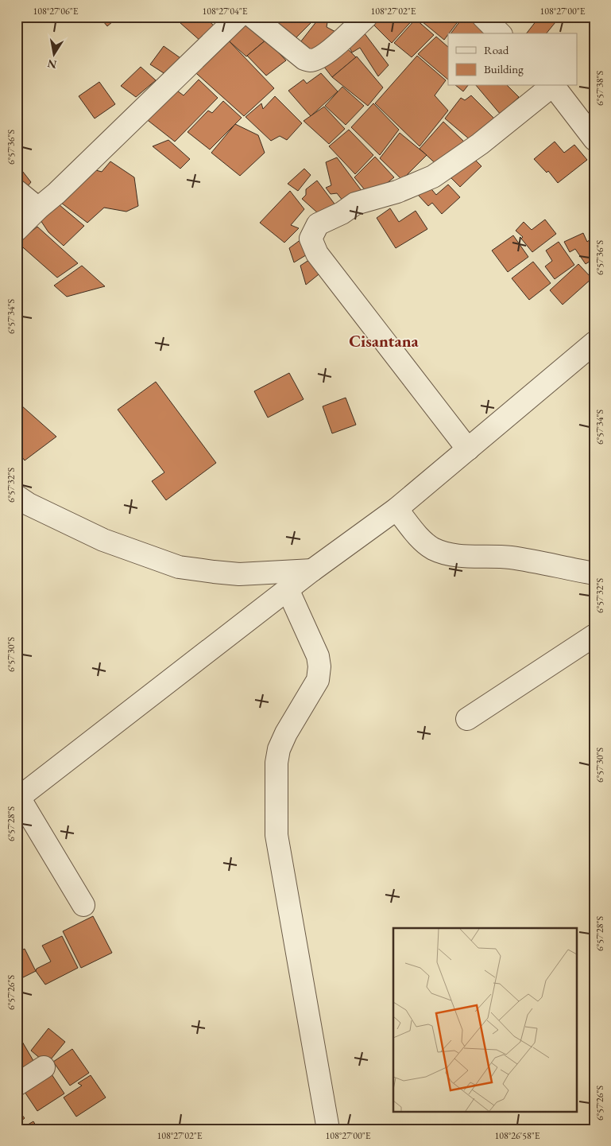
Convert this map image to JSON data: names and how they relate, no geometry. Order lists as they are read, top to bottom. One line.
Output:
{"districts":["Cisantana"],"legend":["Road","Building"],"north":"bottom","coordinates":["108°27'06\"E","108°27'04\"E","108°27'02\"E","108°27'00\"E","6°57'38\"S","6°57'36\"S","6°57'34\"S","6°57'32\"S","6°57'30\"S","6°57'28\"S","6°57'26\"S","108°26'58\"E"]}
